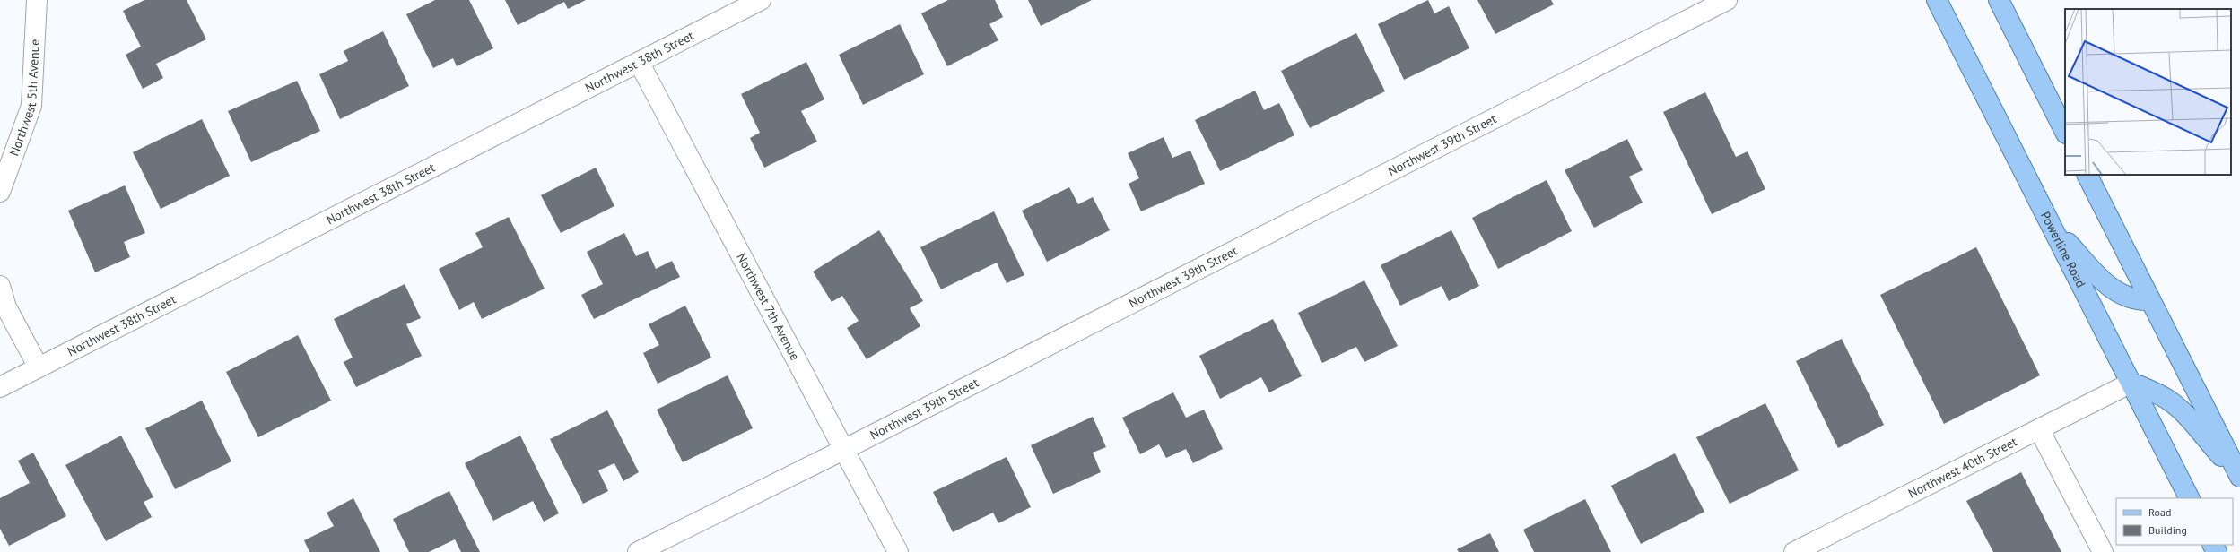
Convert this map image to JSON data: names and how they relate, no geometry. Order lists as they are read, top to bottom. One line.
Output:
{"streets":{"main road":["Powerline Road"],"street":["Northwest 38th Street","Northwest 5th Avenue","Northwest 39th Street","Northwest 7th Avenue","Northwest 40th Street"]},"crossings":[["Northwest 38th Street","Northwest 7th Avenue"],["Northwest 39th Street","Northwest 7th Avenue"],["Powerline Road","Northwest 40th Street"]],"legend":["Road","Building"]}
